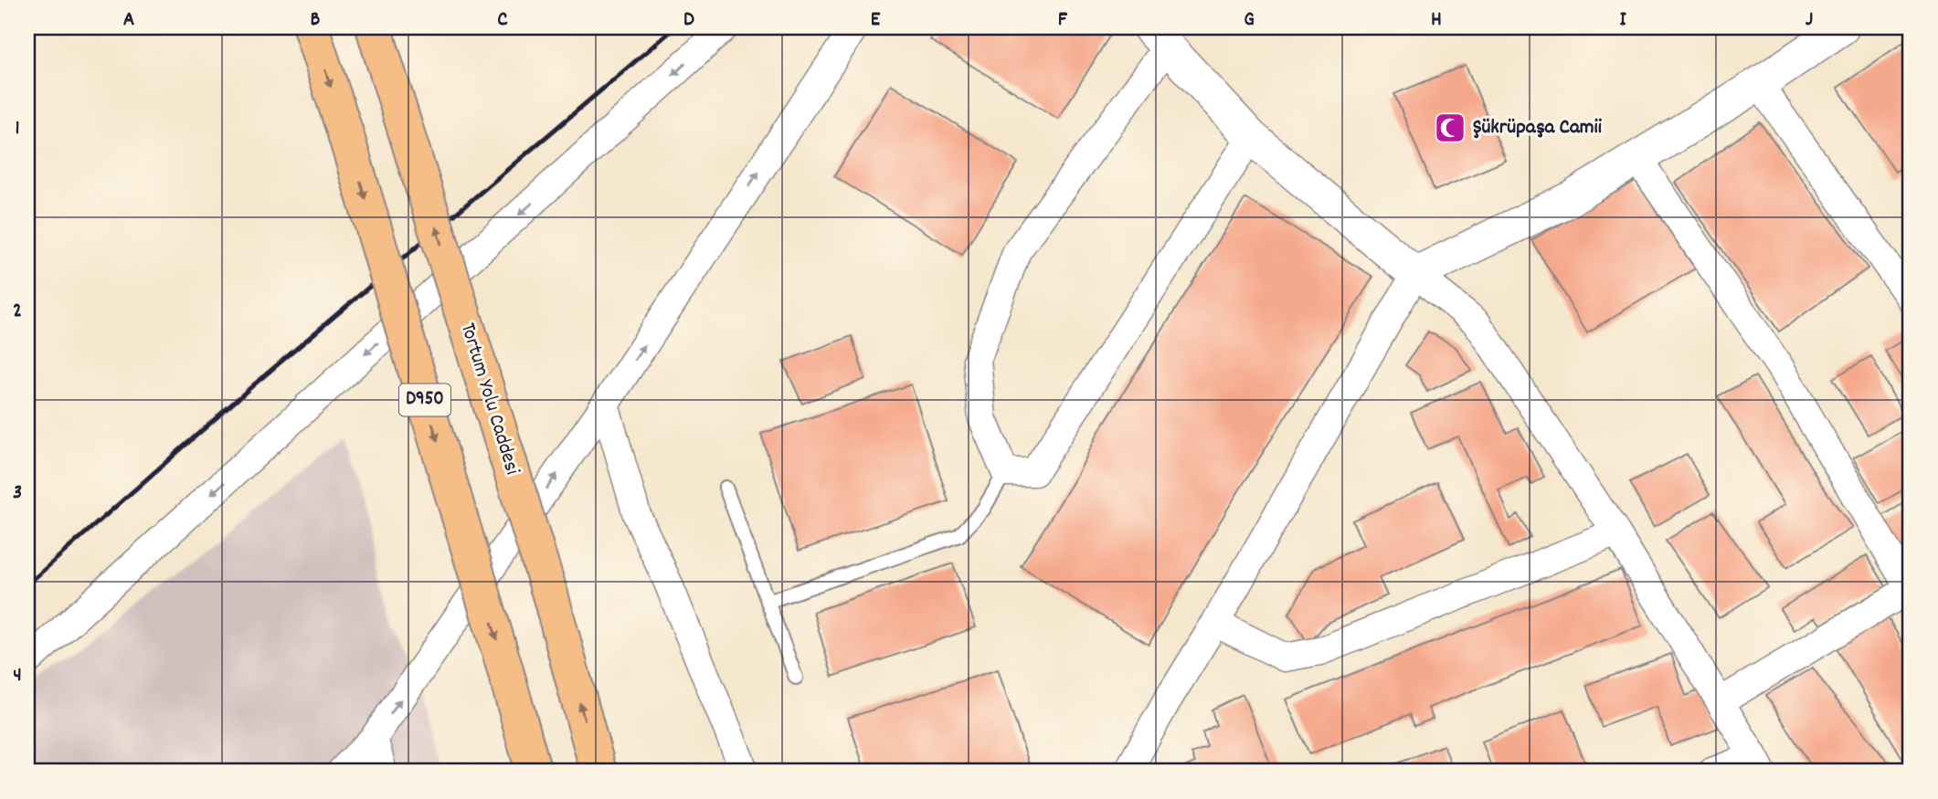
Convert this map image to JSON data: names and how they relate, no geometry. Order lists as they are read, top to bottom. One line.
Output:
{"streets":{"highway":["Tortum Yolu Caddesi","D950"]},"places":{"mosque":["Şükrüpaşa Camii"]},"grid":{"columns":["A","B","C","D","E","F","G","H","I","J"],"rows":["1","2","3","4"]}}
